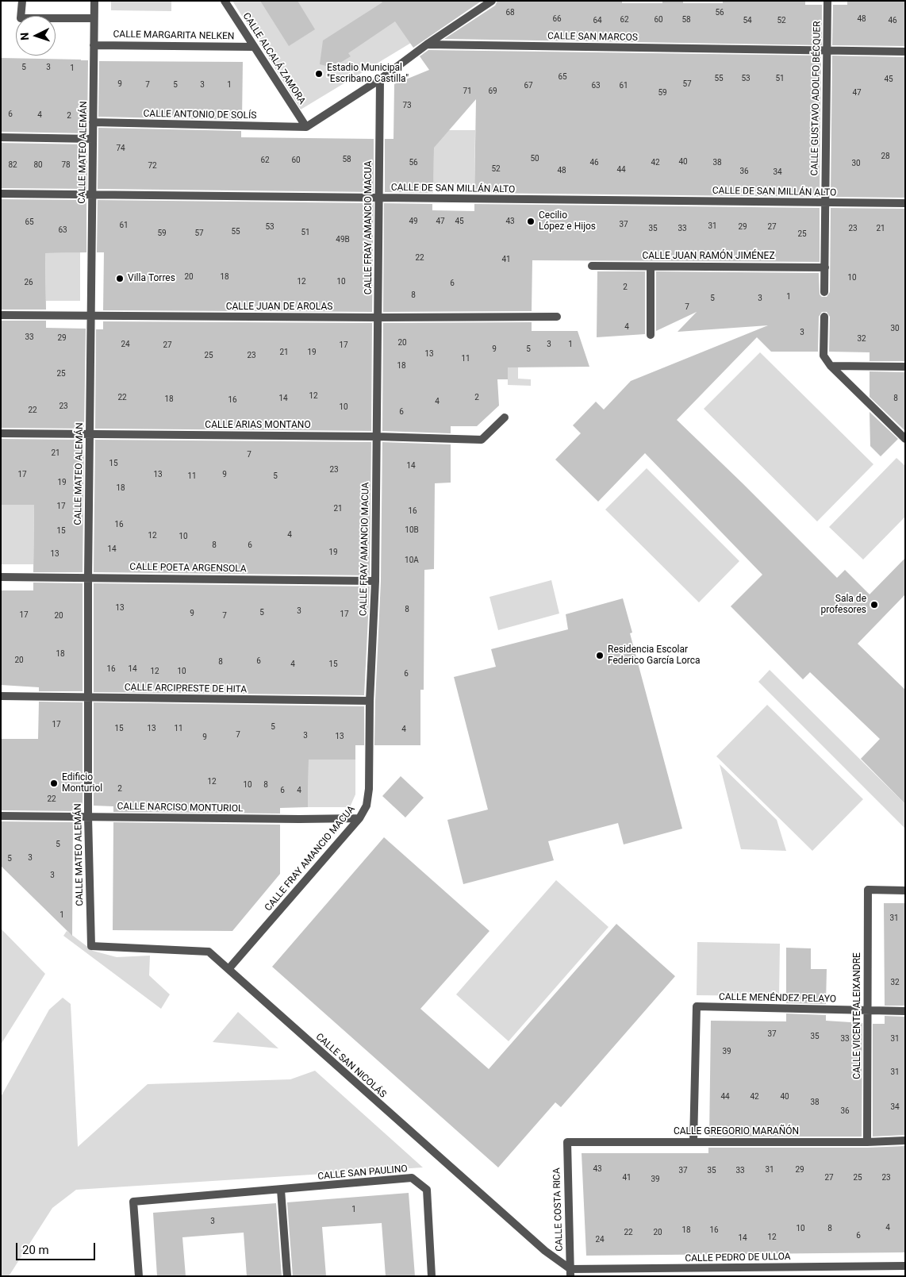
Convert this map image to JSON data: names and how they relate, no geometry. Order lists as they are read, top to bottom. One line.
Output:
{"streets":{"street":["CALLE MARGARITA NELKEN","CALLE SAN MARCOS","CALLE ALCALÁ ZAMORA","CALLE GUSTAVO ADOLFO BÉCQUER","CALLE ANTONIO DE SOLÍS","CALLE MATEO ALEMÁN","CALLE DE SAN MILLÁN ALTO","CALLE FRAY AMANCIO MACUA","CALLE JUAN RAMÓN JIMÉNEZ","CALLE JUAN DE AROLAS","CALLE ARIAS MONTANO","CALLE POETA ARGENSOLA","CALLE ARCIPRESTE DE HITA","CALLE NARCISO MONTURIOL","CALLE MENÉNDEZ PELAYO","CALLE VICENTE ALEIXANDRE","CALLE SAN NICOLÁS","CALLE GREGORIO MARAÑÓN","CALLE SAN PAULINO","CALLE COSTA RICA","CALLE PEDRO DE ULLOA"]},"crossings":[["CALLE MARGARITA NELKEN","CALLE ALCALÁ ZAMORA"],["CALLE MARGARITA NELKEN","CALLE MATEO ALEMÁN"],["CALLE SAN MARCOS","CALLE GUSTAVO ADOLFO BÉCQUER"],["CALLE ALCALÁ ZAMORA","CALLE ANTONIO DE SOLÍS"],["CALLE GUSTAVO ADOLFO BÉCQUER","CALLE DE SAN MILLÁN ALTO"],["CALLE GUSTAVO ADOLFO BÉCQUER","CALLE JUAN RAMÓN JIMÉNEZ"],["CALLE ANTONIO DE SOLÍS","CALLE MATEO ALEMÁN"],["CALLE MATEO ALEMÁN","CALLE DE SAN MILLÁN ALTO"],["CALLE MATEO ALEMÁN","CALLE JUAN DE AROLAS"],["CALLE MATEO ALEMÁN","CALLE ARIAS MONTANO"],["CALLE MATEO ALEMÁN","CALLE POETA ARGENSOLA"],["CALLE MATEO ALEMÁN","CALLE ARCIPRESTE DE HITA"],["CALLE MATEO ALEMÁN","CALLE NARCISO MONTURIOL"],["CALLE MATEO ALEMÁN","CALLE SAN NICOLÁS"],["CALLE DE SAN MILLÁN ALTO","CALLE FRAY AMANCIO MACUA"],["CALLE FRAY AMANCIO MACUA","CALLE JUAN DE AROLAS"],["CALLE FRAY AMANCIO MACUA","CALLE ARIAS MONTANO"],["CALLE FRAY AMANCIO MACUA","CALLE POETA ARGENSOLA"],["CALLE FRAY AMANCIO MACUA","CALLE ARCIPRESTE DE HITA"],["CALLE FRAY AMANCIO MACUA","CALLE NARCISO MONTURIOL"],["CALLE FRAY AMANCIO MACUA","CALLE SAN NICOLÁS"],["CALLE MENÉNDEZ PELAYO","CALLE VICENTE ALEIXANDRE"],["CALLE MENÉNDEZ PELAYO","CALLE GREGORIO MARAÑÓN"],["CALLE VICENTE ALEIXANDRE","CALLE GREGORIO MARAÑÓN"],["CALLE SAN NICOLÁS","CALLE COSTA RICA"],["CALLE SAN NICOLÁS","CALLE PEDRO DE ULLOA"],["CALLE GREGORIO MARAÑÓN","CALLE COSTA RICA"],["CALLE COSTA RICA","CALLE PEDRO DE ULLOA"]],"places":["Estadio Municipal \"Escribano Castilla\"","Cecilio López e Hijos","Villa Torres","Sala de profesores","Residencia Escolar Federico García Lorca","Edificio Monturiol"],"house_numbers":["68","56","66","48","62","60","58","64","54","52","46","5","3","1","65","55","53","51","45","9","57","7","5","3","1","67","63","61","71","69","59","47","73","6","4","2","74","28","50","58","62","60","40","56","46","42","38","30","82","80","78","72","52","44","48","36","34","49","47","45","43","65","37","61","31","53","29","27","35","33","23","21","63","55","51","59","57","25","49B","22","41","20","18","10","12","10","26","6","2","8","1","5","3","7","4","30","3","33","29","32","20","24","3","1","27","17","9","5","21","19","13","25","23","11","18","25","12","22","2","14","8","18","16","4","23","10","22","6","21","7","15","14","23","17","13","9","11","5","19","18","17","21","16","16","10B","15","4","12","10","8","6","14","19","13","10A","13","8","3","5","9","17","17","20","7","18","20","6","8","4","15","16","14","12","10","6","17","5","15","13","11","4","7","3","13","9","12","10","8","2","6","4","22","5","3","5","3","1","31","32","37","35","33","31","39","31","44","42","40","38","34","36","43","31","29","37","35","33","41","27","25","23","39","1","3","4","10","8","18","16","22","20","6","12","14","24"],"scale_bar":"20 m","north":"left"}
